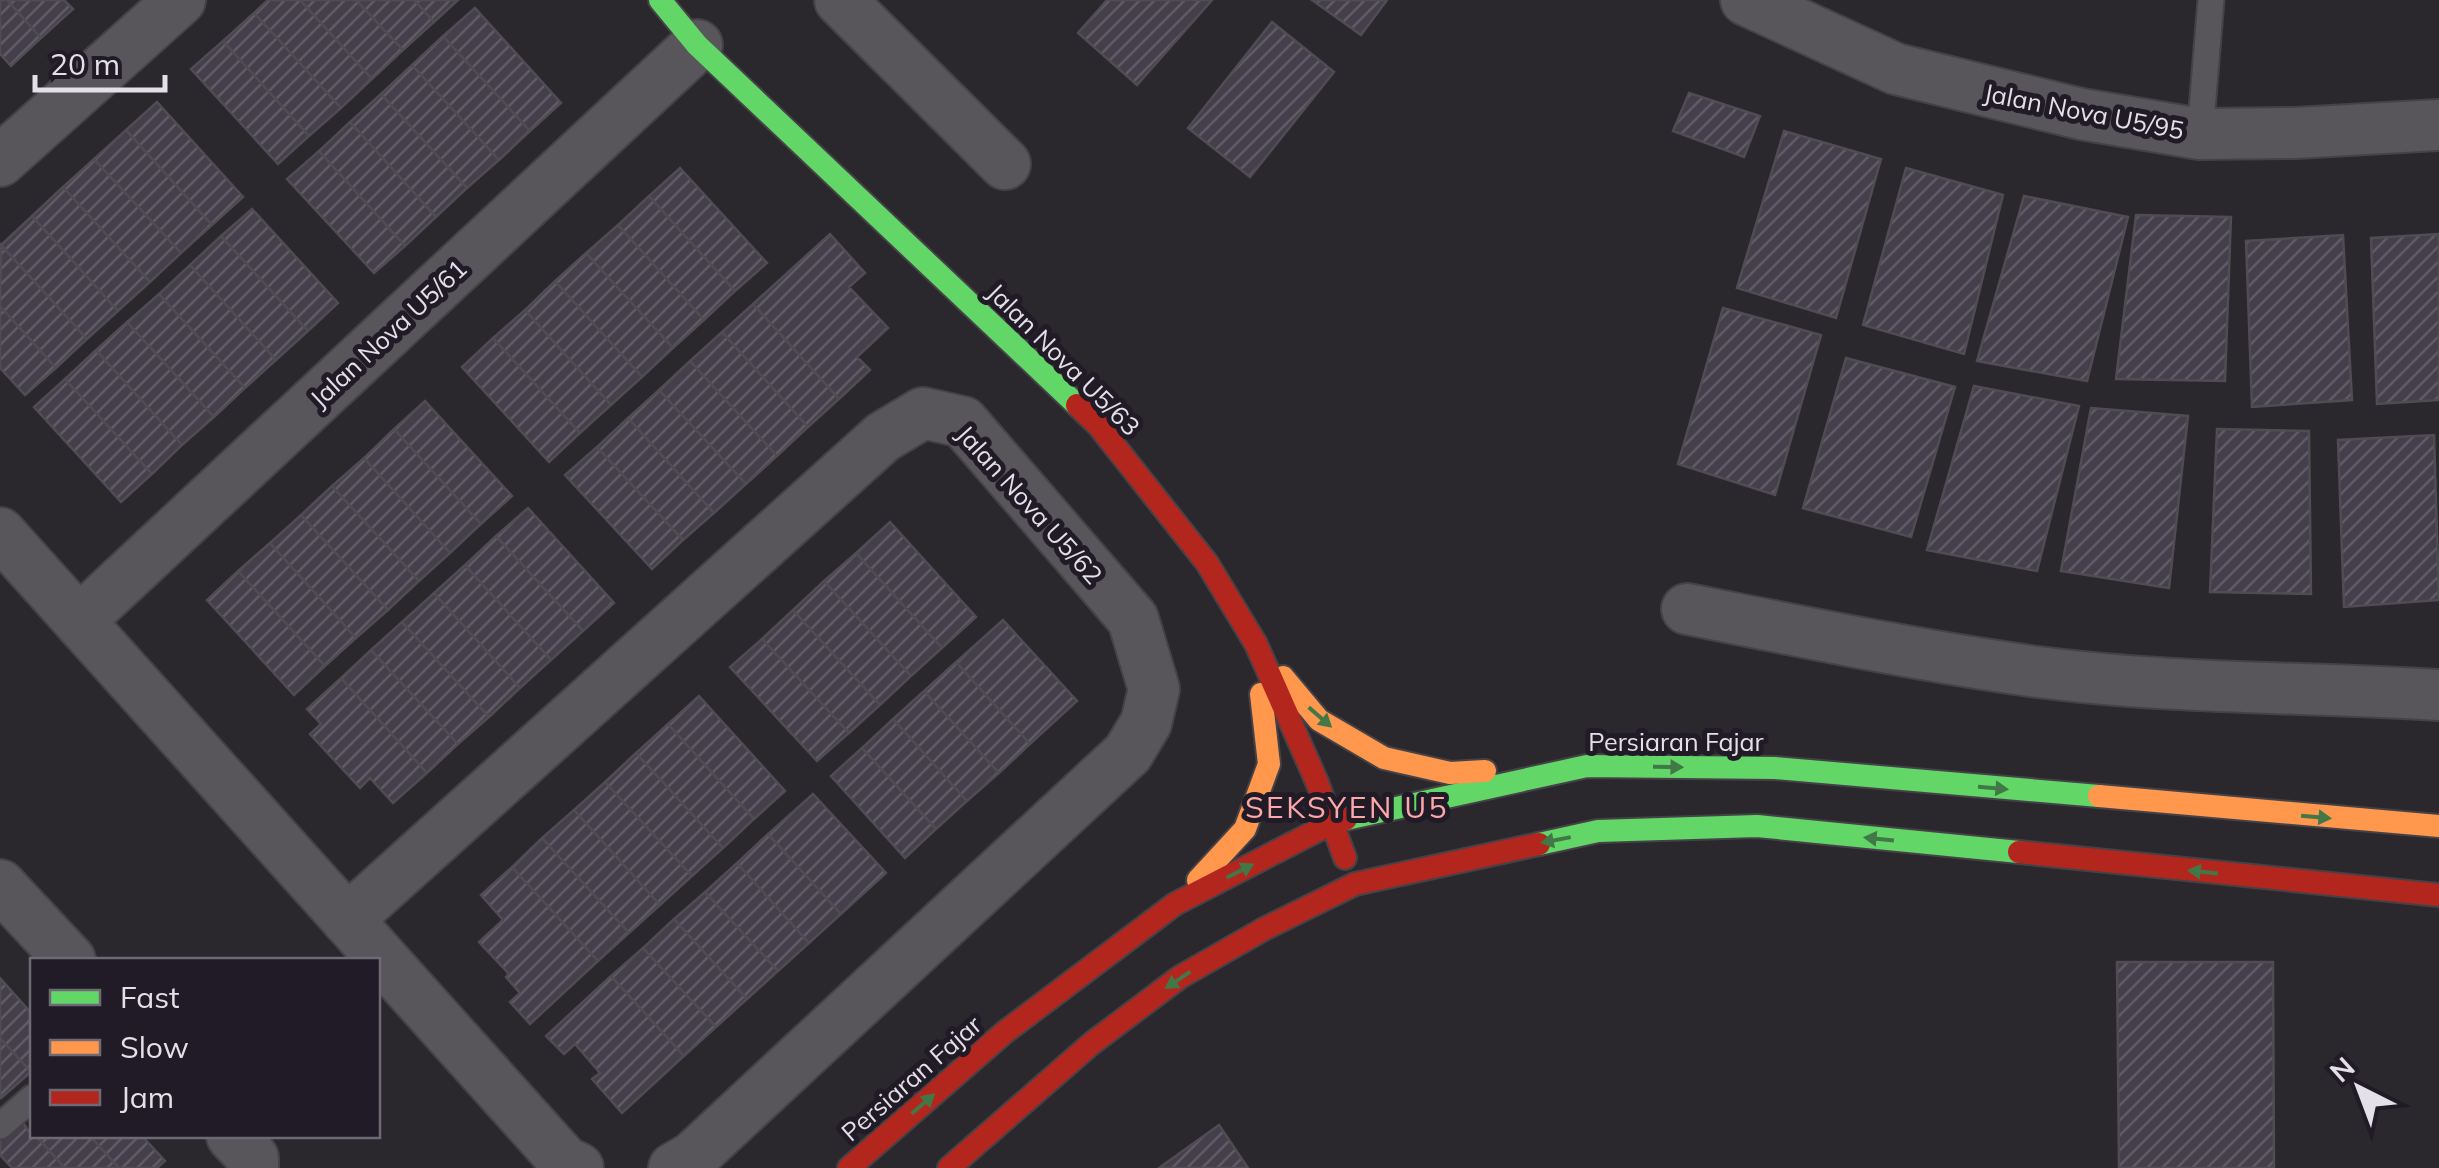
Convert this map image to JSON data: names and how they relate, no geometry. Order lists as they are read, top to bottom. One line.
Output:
{"streets":{"main road":["Jalan Nova U5/63","Persiaran Fajar"],"street":["Jalan Nova U5/95","Jalan Nova U5/61","Jalan Nova U5/62"]},"crossings":[["Jalan Nova U5/61","Jalan Nova U5/63"],["Jalan Nova U5/63","Persiaran Fajar"]],"districts":["SEKSYEN U5"],"legend":["Fast","Slow","Jam"],"scale_bar":"20 m","north":"top left"}
